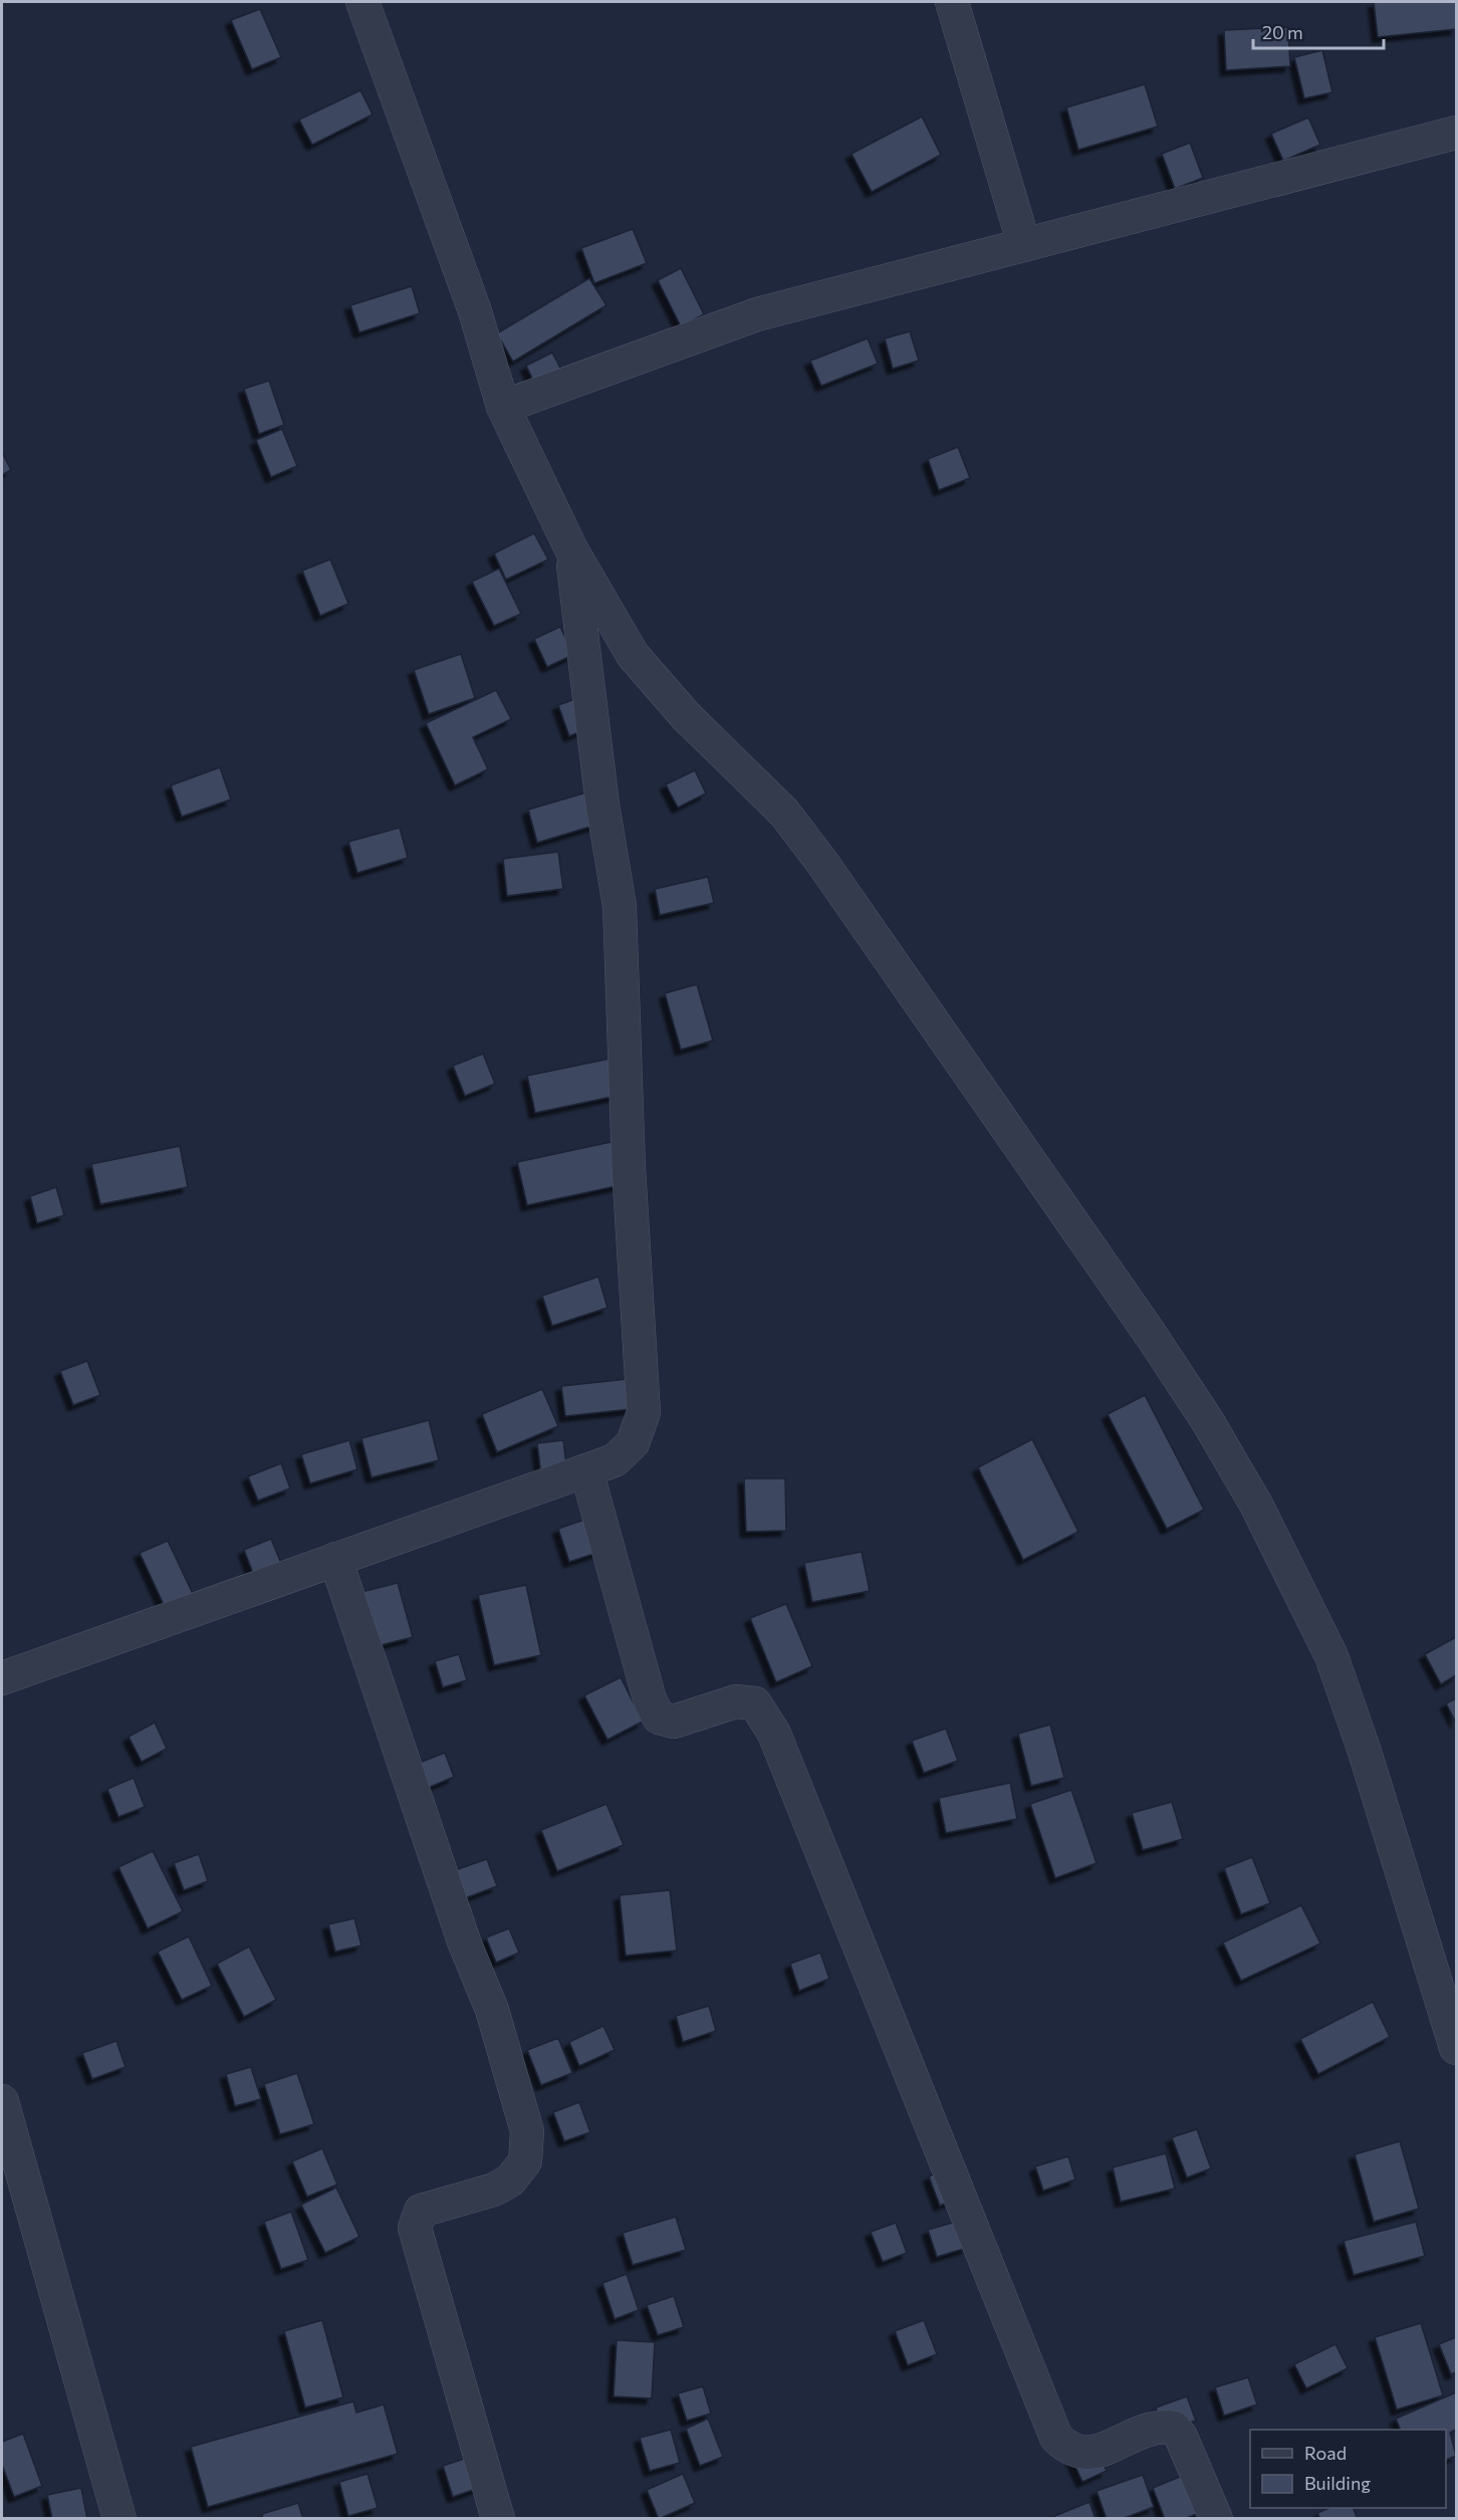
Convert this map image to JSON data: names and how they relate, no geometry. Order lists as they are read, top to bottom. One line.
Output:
{"legend":["Road","Building"],"scale_bar":"20 m"}
